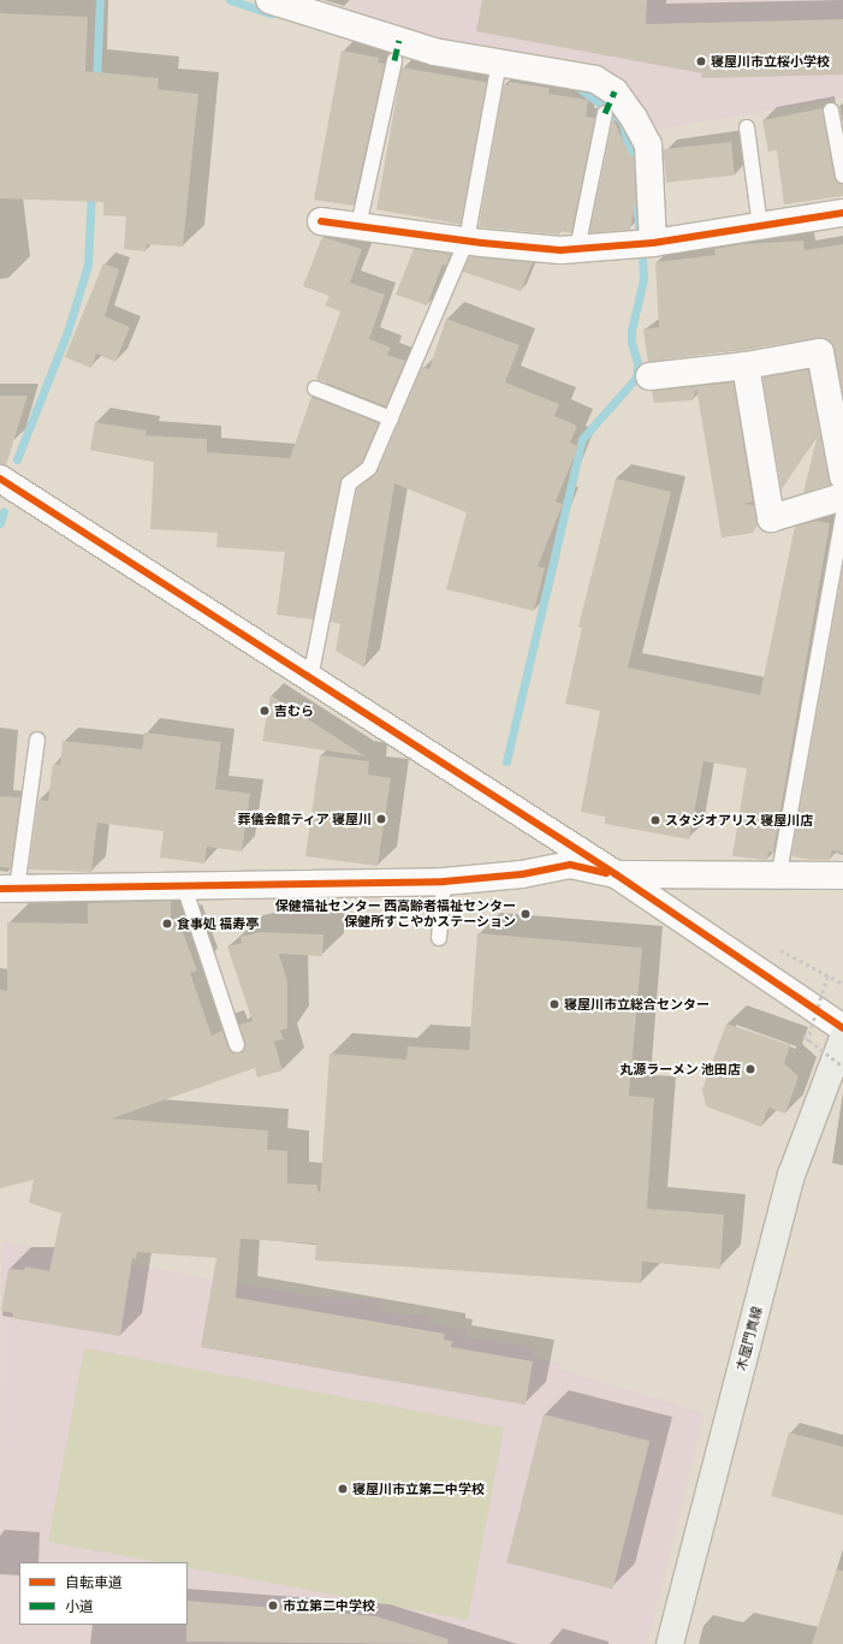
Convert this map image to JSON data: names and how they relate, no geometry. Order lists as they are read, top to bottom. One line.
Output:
{"streets":{"main road":["木屋門真線"]},"places":["寝屋川市立桜小学校","吉むら","葬儀会館ティア 寝屋川","スタジオアリス 寝屋川店","保健福祉センター 西高齢者福祉センター 保健所すこやかステーション","食事処 福寿亭","寝屋川市立総合センター","丸源ラーメン 池田店","寝屋川市立第二中学校","市立第二中学校"],"legend":["自転車道","小道"]}
